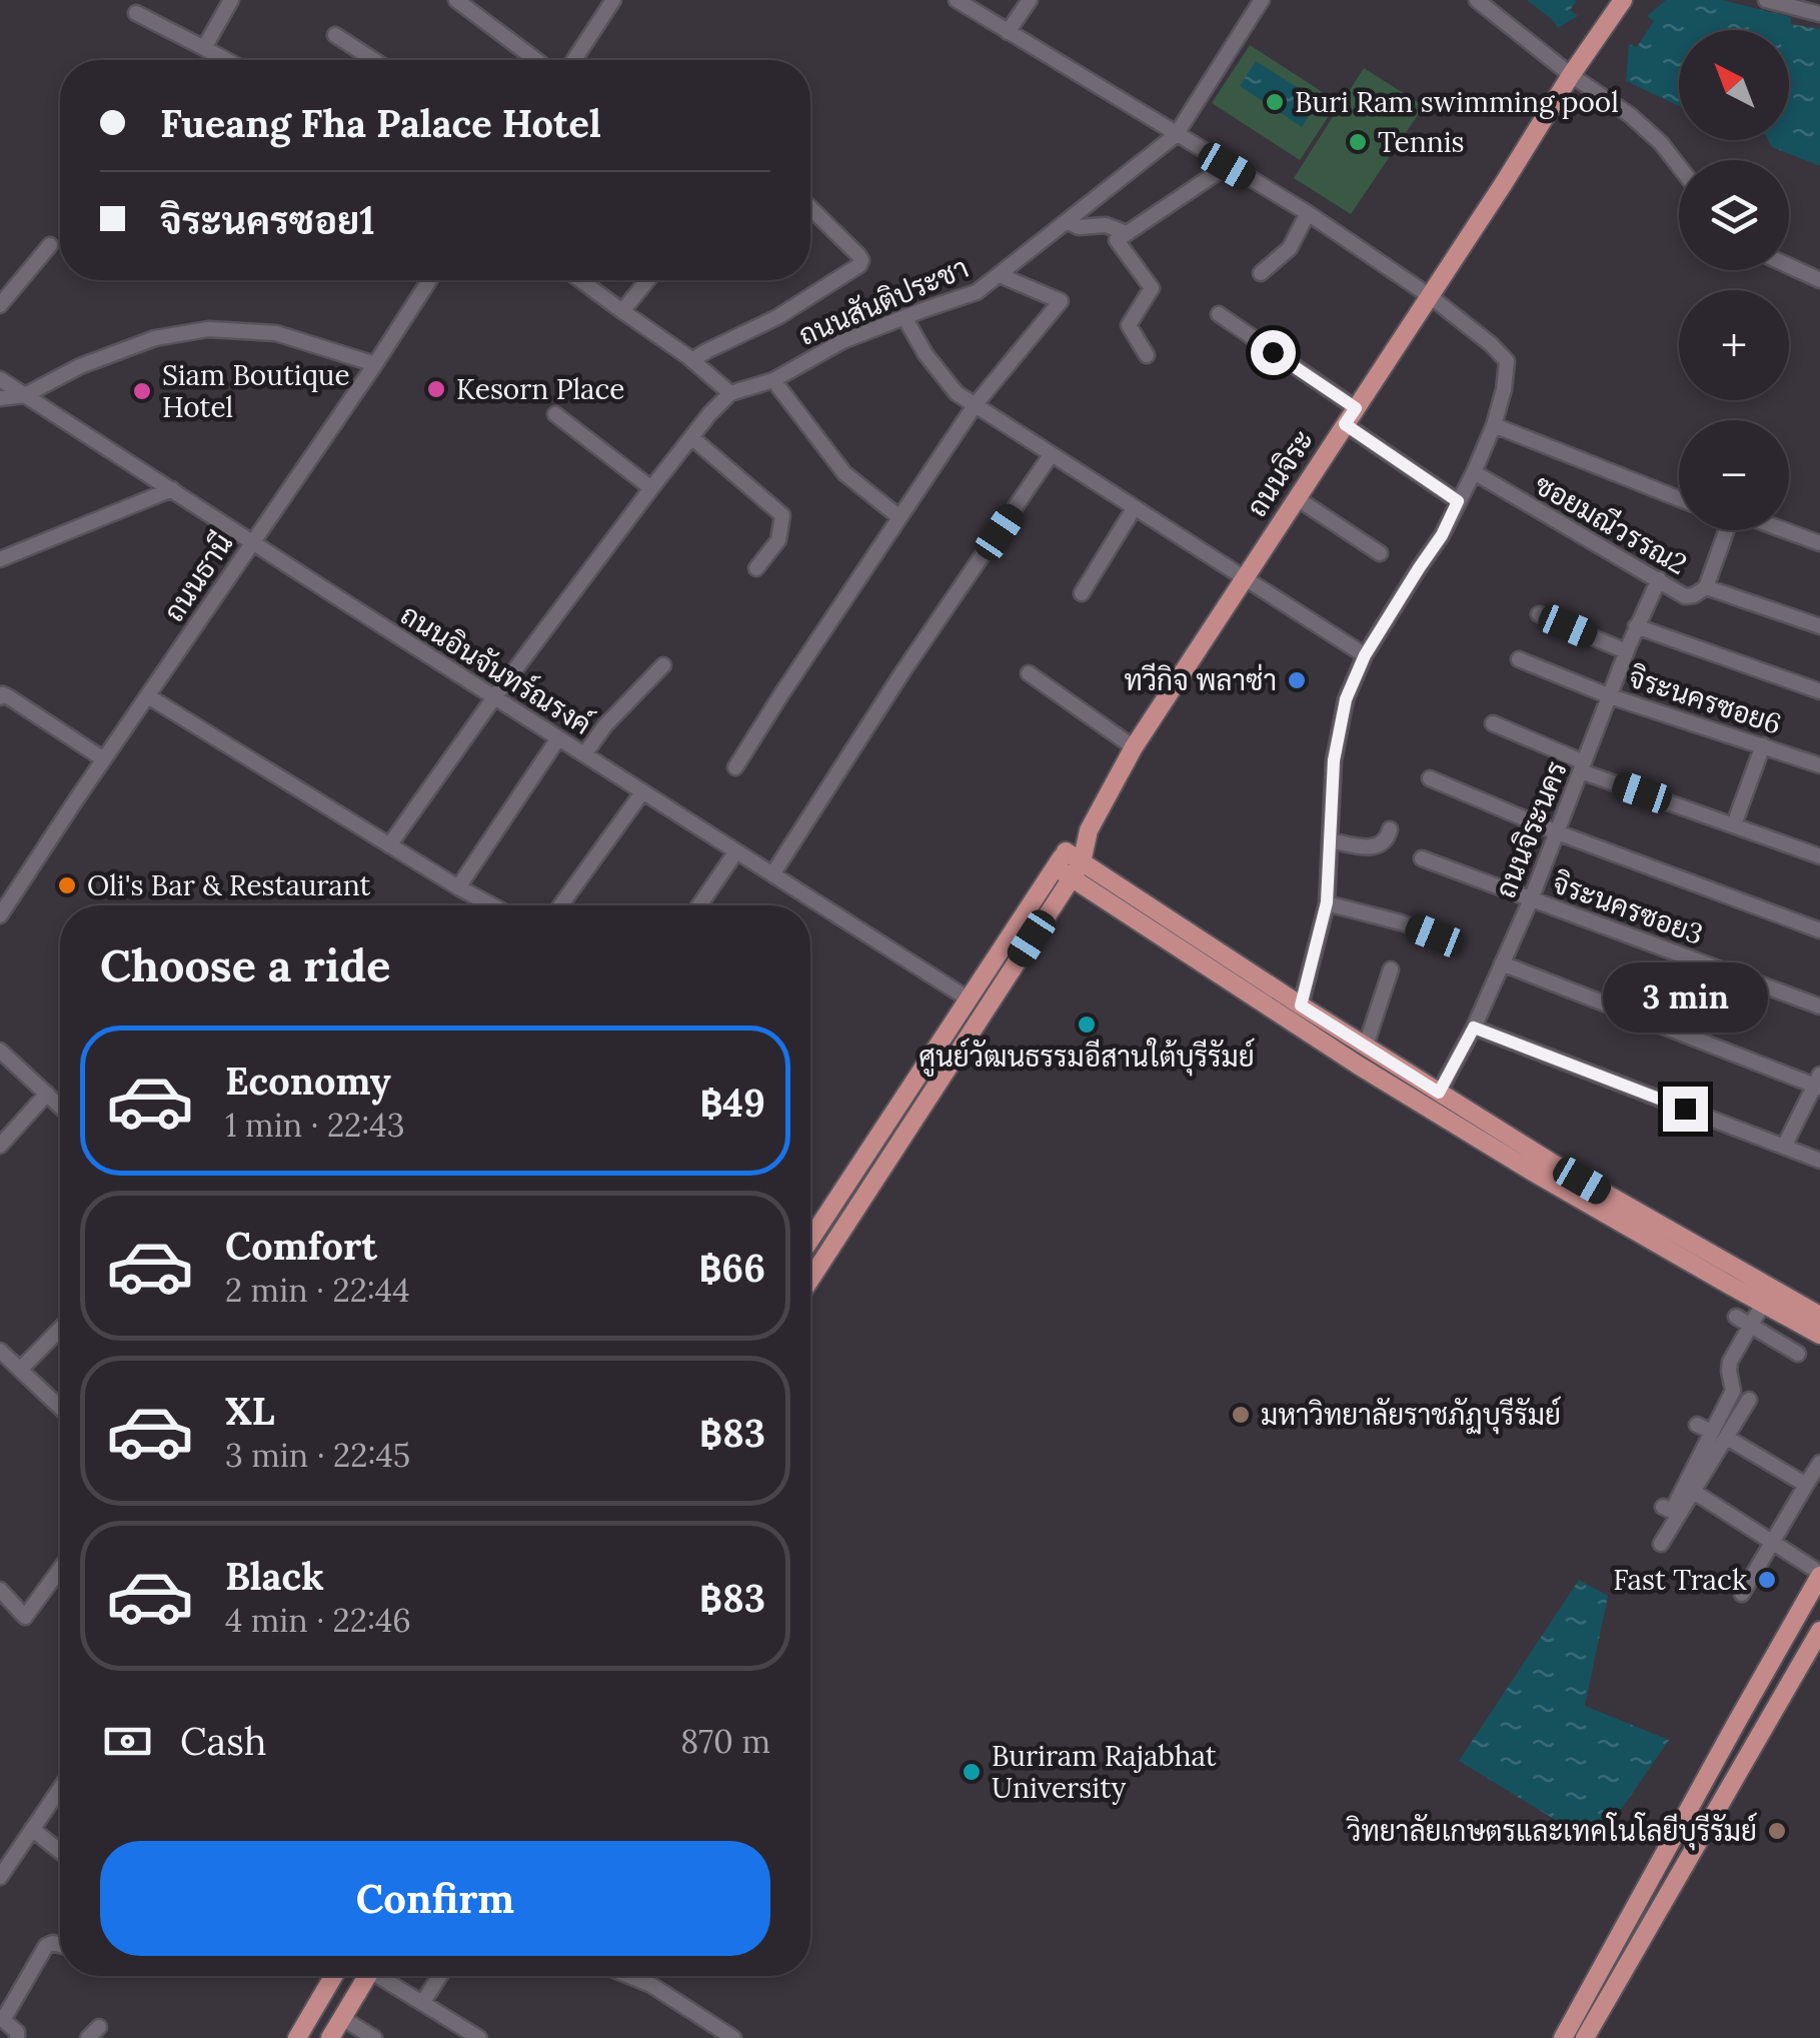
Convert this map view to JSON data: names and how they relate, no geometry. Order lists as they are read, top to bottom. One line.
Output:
{"streets":{"main road":["ถนนจิระ"],"street":["ถนนสันติประชา","ซอยมณีวรรณ2","ถนนธานี","ถนนอินจันทร์ณรงค์","จิระนครซอย6","ถนนจิระนคร","จิระนครซอย3"]},"crossings":[["ถนนจิระ","ถนนอินจันทร์ณรงค์"],["ซอยมณีวรรณ2","ถนนจิระนคร"],["ถนนธานี","ถนนอินจันทร์ณรงค์"],["จิระนครซอย6","ถนนจิระนคร"],["ถนนจิระนคร","จิระนครซอย3"]],"places":["Buri Ram swimming pool","Tennis","Kesorn Place","Siam Boutique Hotel","ทวีกิจ พลาซ่า","Oli's Bar & Restaurant","ศูนย์วัฒนธรรมอีสานใต้บุรีรัมย์","มหาวิทยาลัยราชภัฏบุรีรัมย์","Fast Track","Buriram Rajabhat University","วิทยาลัยเกษตรและเทคโนโลยีบุรีรัมย์"],"north":"top left","page":{"map_buttons":["+","−"],"banner":["Fueang Fha Palace Hotel","จิระนครซอย1"],"heading":"Choose a ride","bubble":"3 min","list":[{"name":"Economy","note":"1 min · 22:43","value":"฿49"},{"name":"Comfort","note":"2 min · 22:44","value":"฿66"},{"name":"XL","note":"3 min · 22:45","value":"฿83"},{"name":"Black","note":"4 min · 22:46","value":"฿83"}],"pay":["Cash","870 m"],"buttons":"Confirm"}}
